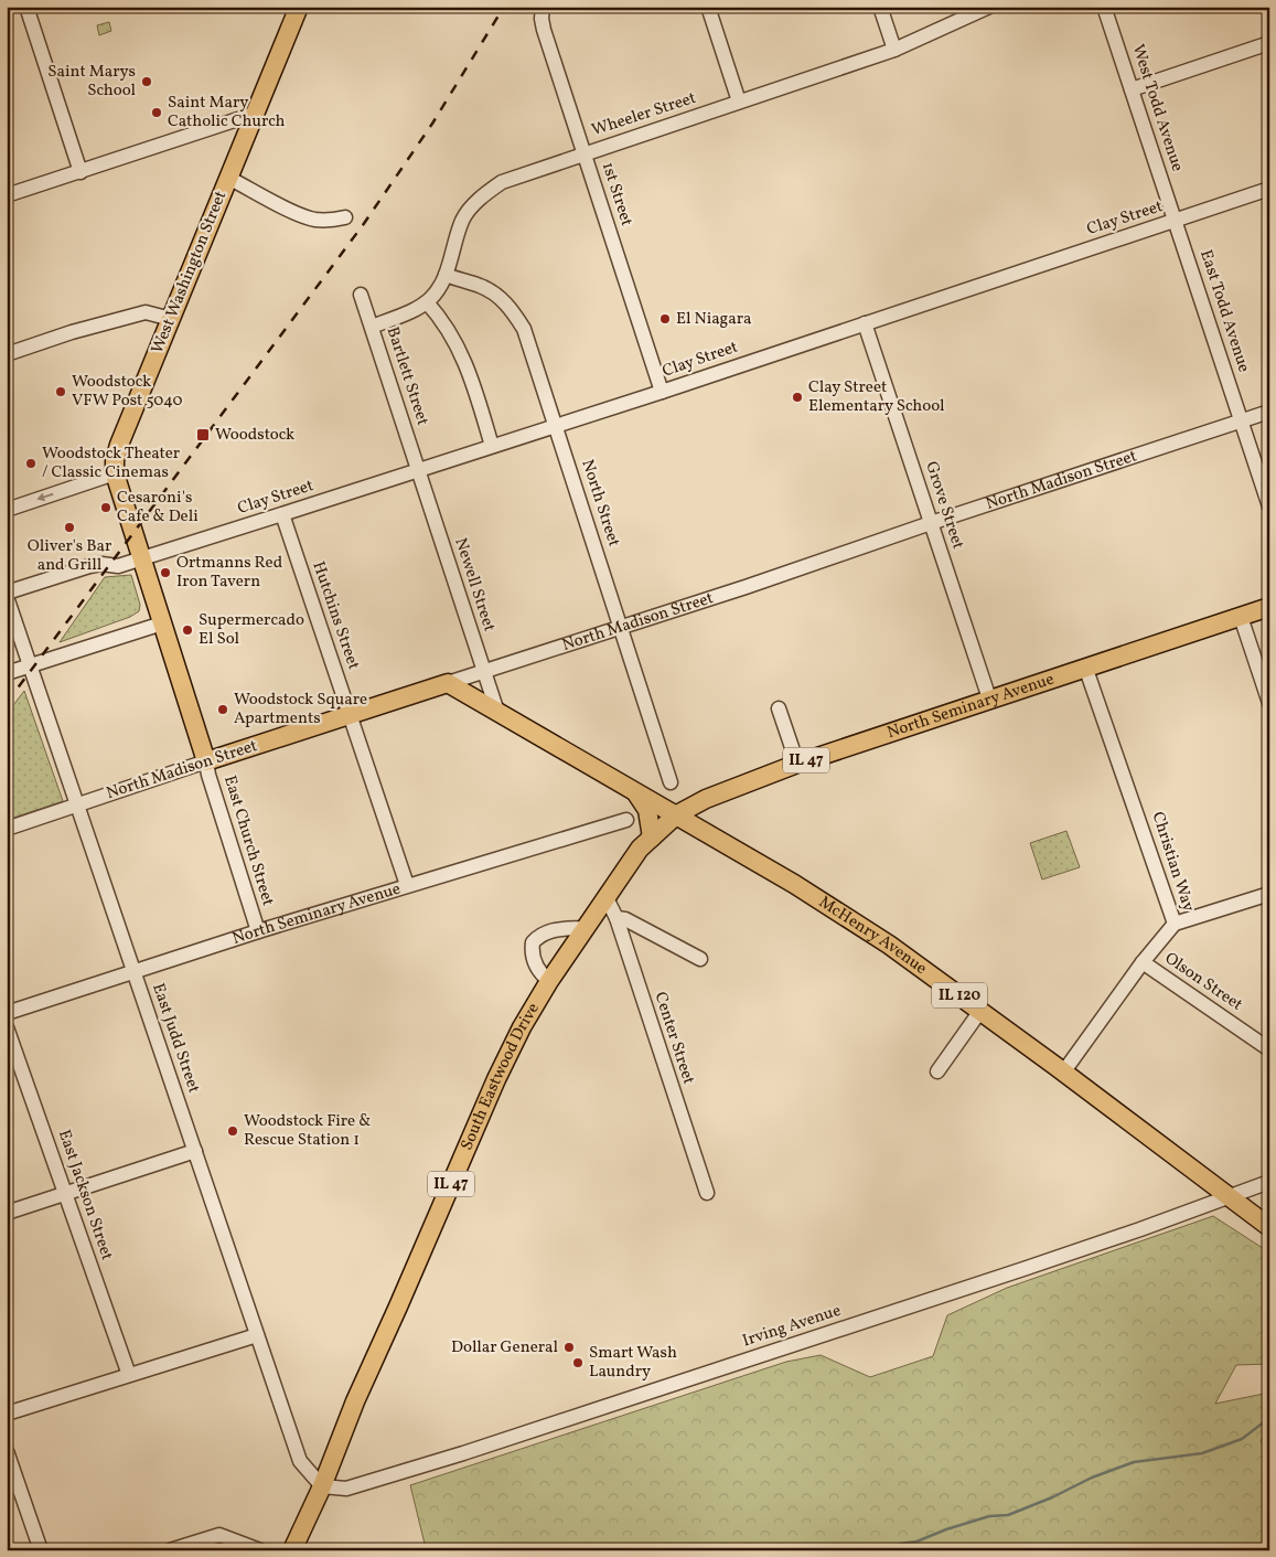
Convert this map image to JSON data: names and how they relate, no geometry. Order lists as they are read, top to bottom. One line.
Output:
{"streets":{"main road":["West Washington Street","North Madison Street","North Seminary Avenue","IL 47","McHenry Avenue","IL 120","South Eastwood Drive"],"street":["West Todd Avenue","Wheeler Street","1st Street","Clay Street","East Todd Avenue","Bartlett Street","North Street","Grove Street","Newell Street","Hutchins Street","East Church Street","Christian Way","Olson Street","East Judd Street","Center Street","East Jackson Street","Irving Avenue"]},"crossings":[["West Todd Avenue","Clay Street"],["West Todd Avenue","East Todd Avenue"],["Wheeler Street","1st Street"],["Wheeler Street","Bartlett Street"],["Wheeler Street","North Street"],["1st Street","Clay Street"],["Clay Street","West Washington Street"],["Clay Street","East Todd Avenue"],["Clay Street","Bartlett Street"],["Clay Street","North Street"],["Clay Street","Grove Street"],["Clay Street","Newell Street"],["Clay Street","Hutchins Street"],["Clay Street","East Judd Street"],["West Washington Street","North Madison Street"],["West Washington Street","East Church Street"],["East Todd Avenue","North Madison Street"],["Bartlett Street","Newell Street"],["North Madison Street","North Street"],["North Madison Street","Grove Street"],["North Madison Street","Newell Street"],["North Madison Street","Hutchins Street"],["North Madison Street","East Church Street"],["North Madison Street","McHenry Avenue"],["North Madison Street","East Judd Street"],["Grove Street","North Seminary Avenue"],["Newell Street","McHenry Avenue"],["Hutchins Street","North Seminary Avenue"],["North Seminary Avenue","East Church Street"],["North Seminary Avenue","Christian Way"],["North Seminary Avenue","McHenry Avenue"],["North Seminary Avenue","East Judd Street"],["North Seminary Avenue","South Eastwood Drive"],["Christian Way","McHenry Avenue"],["Christian Way","Olson Street"],["McHenry Avenue","South Eastwood Drive"],["McHenry Avenue","Irving Avenue"],["East Judd Street","South Eastwood Drive"],["East Judd Street","Irving Avenue"],["Center Street","South Eastwood Drive"],["South Eastwood Drive","Irving Avenue"]],"places":{"other":["Saint Marys School","Saint Mary Catholic Church","El Niagara","Woodstock VFW Post 5040","Clay Street Elementary School","Woodstock Theater / Classic Cinemas","Cesaroni's Cafe & Deli","Oliver's Bar and Grill","Ortmanns Red Iron Tavern","Supermercado El Sol","Woodstock Square Apartments","Woodstock Fire & Rescue Station 1","Dollar General","Smart Wash Laundry"],"transit":["Woodstock"]}}
